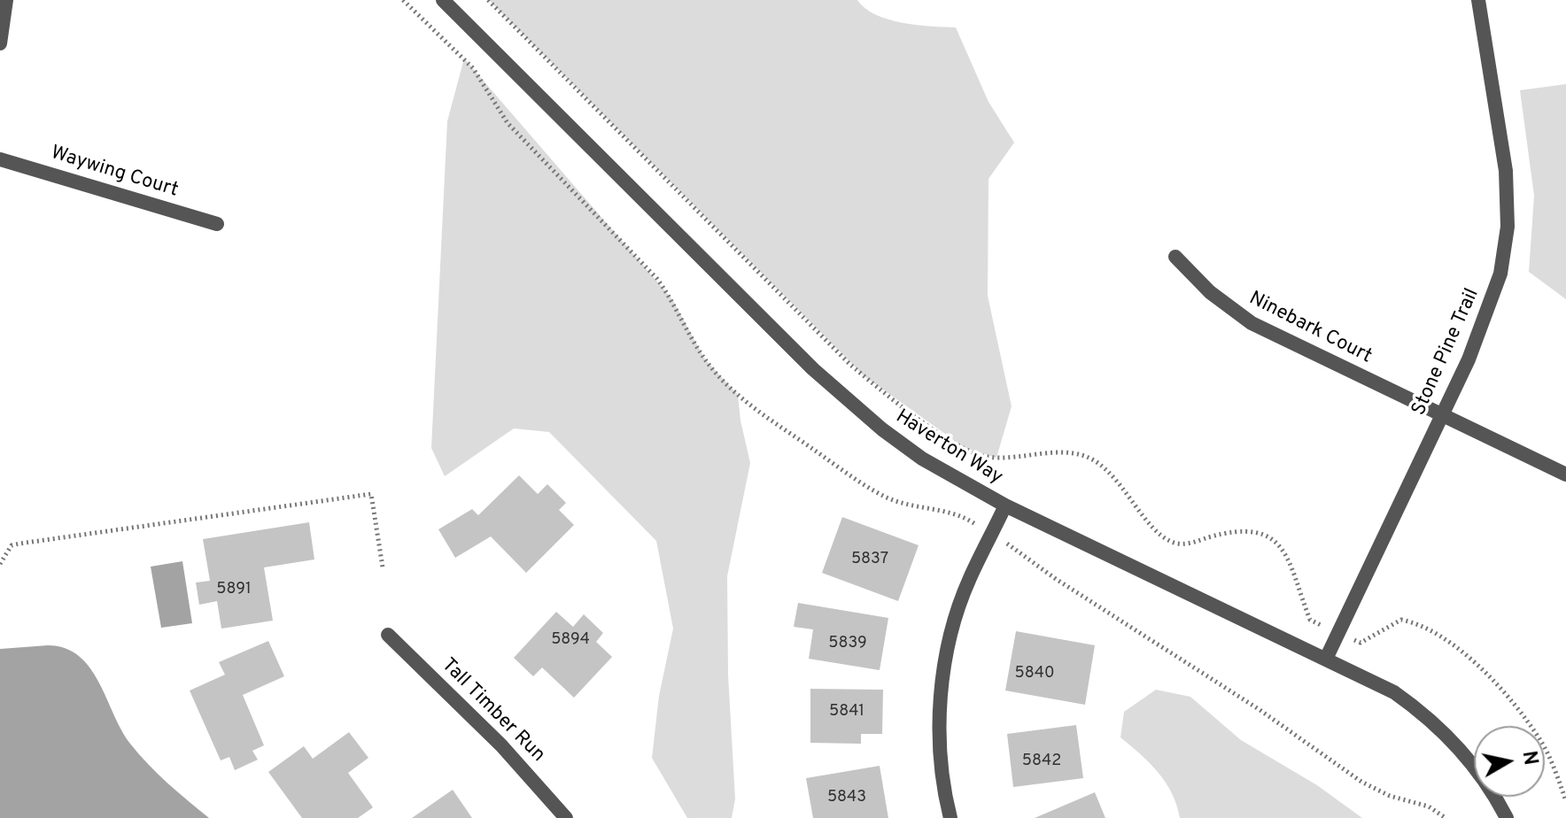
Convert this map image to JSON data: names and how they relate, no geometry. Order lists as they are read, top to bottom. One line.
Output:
{"streets":{"street":["Waywing Court","Ninebark Court","Stone Pine Trail","Haverton Way","Tall Timber Run"]},"crossings":[["Ninebark Court","Stone Pine Trail"],["Stone Pine Trail","Haverton Way"]],"house_numbers":["5837","5891","5894","5839","5840","5841","5842","5843"],"north":"right"}
